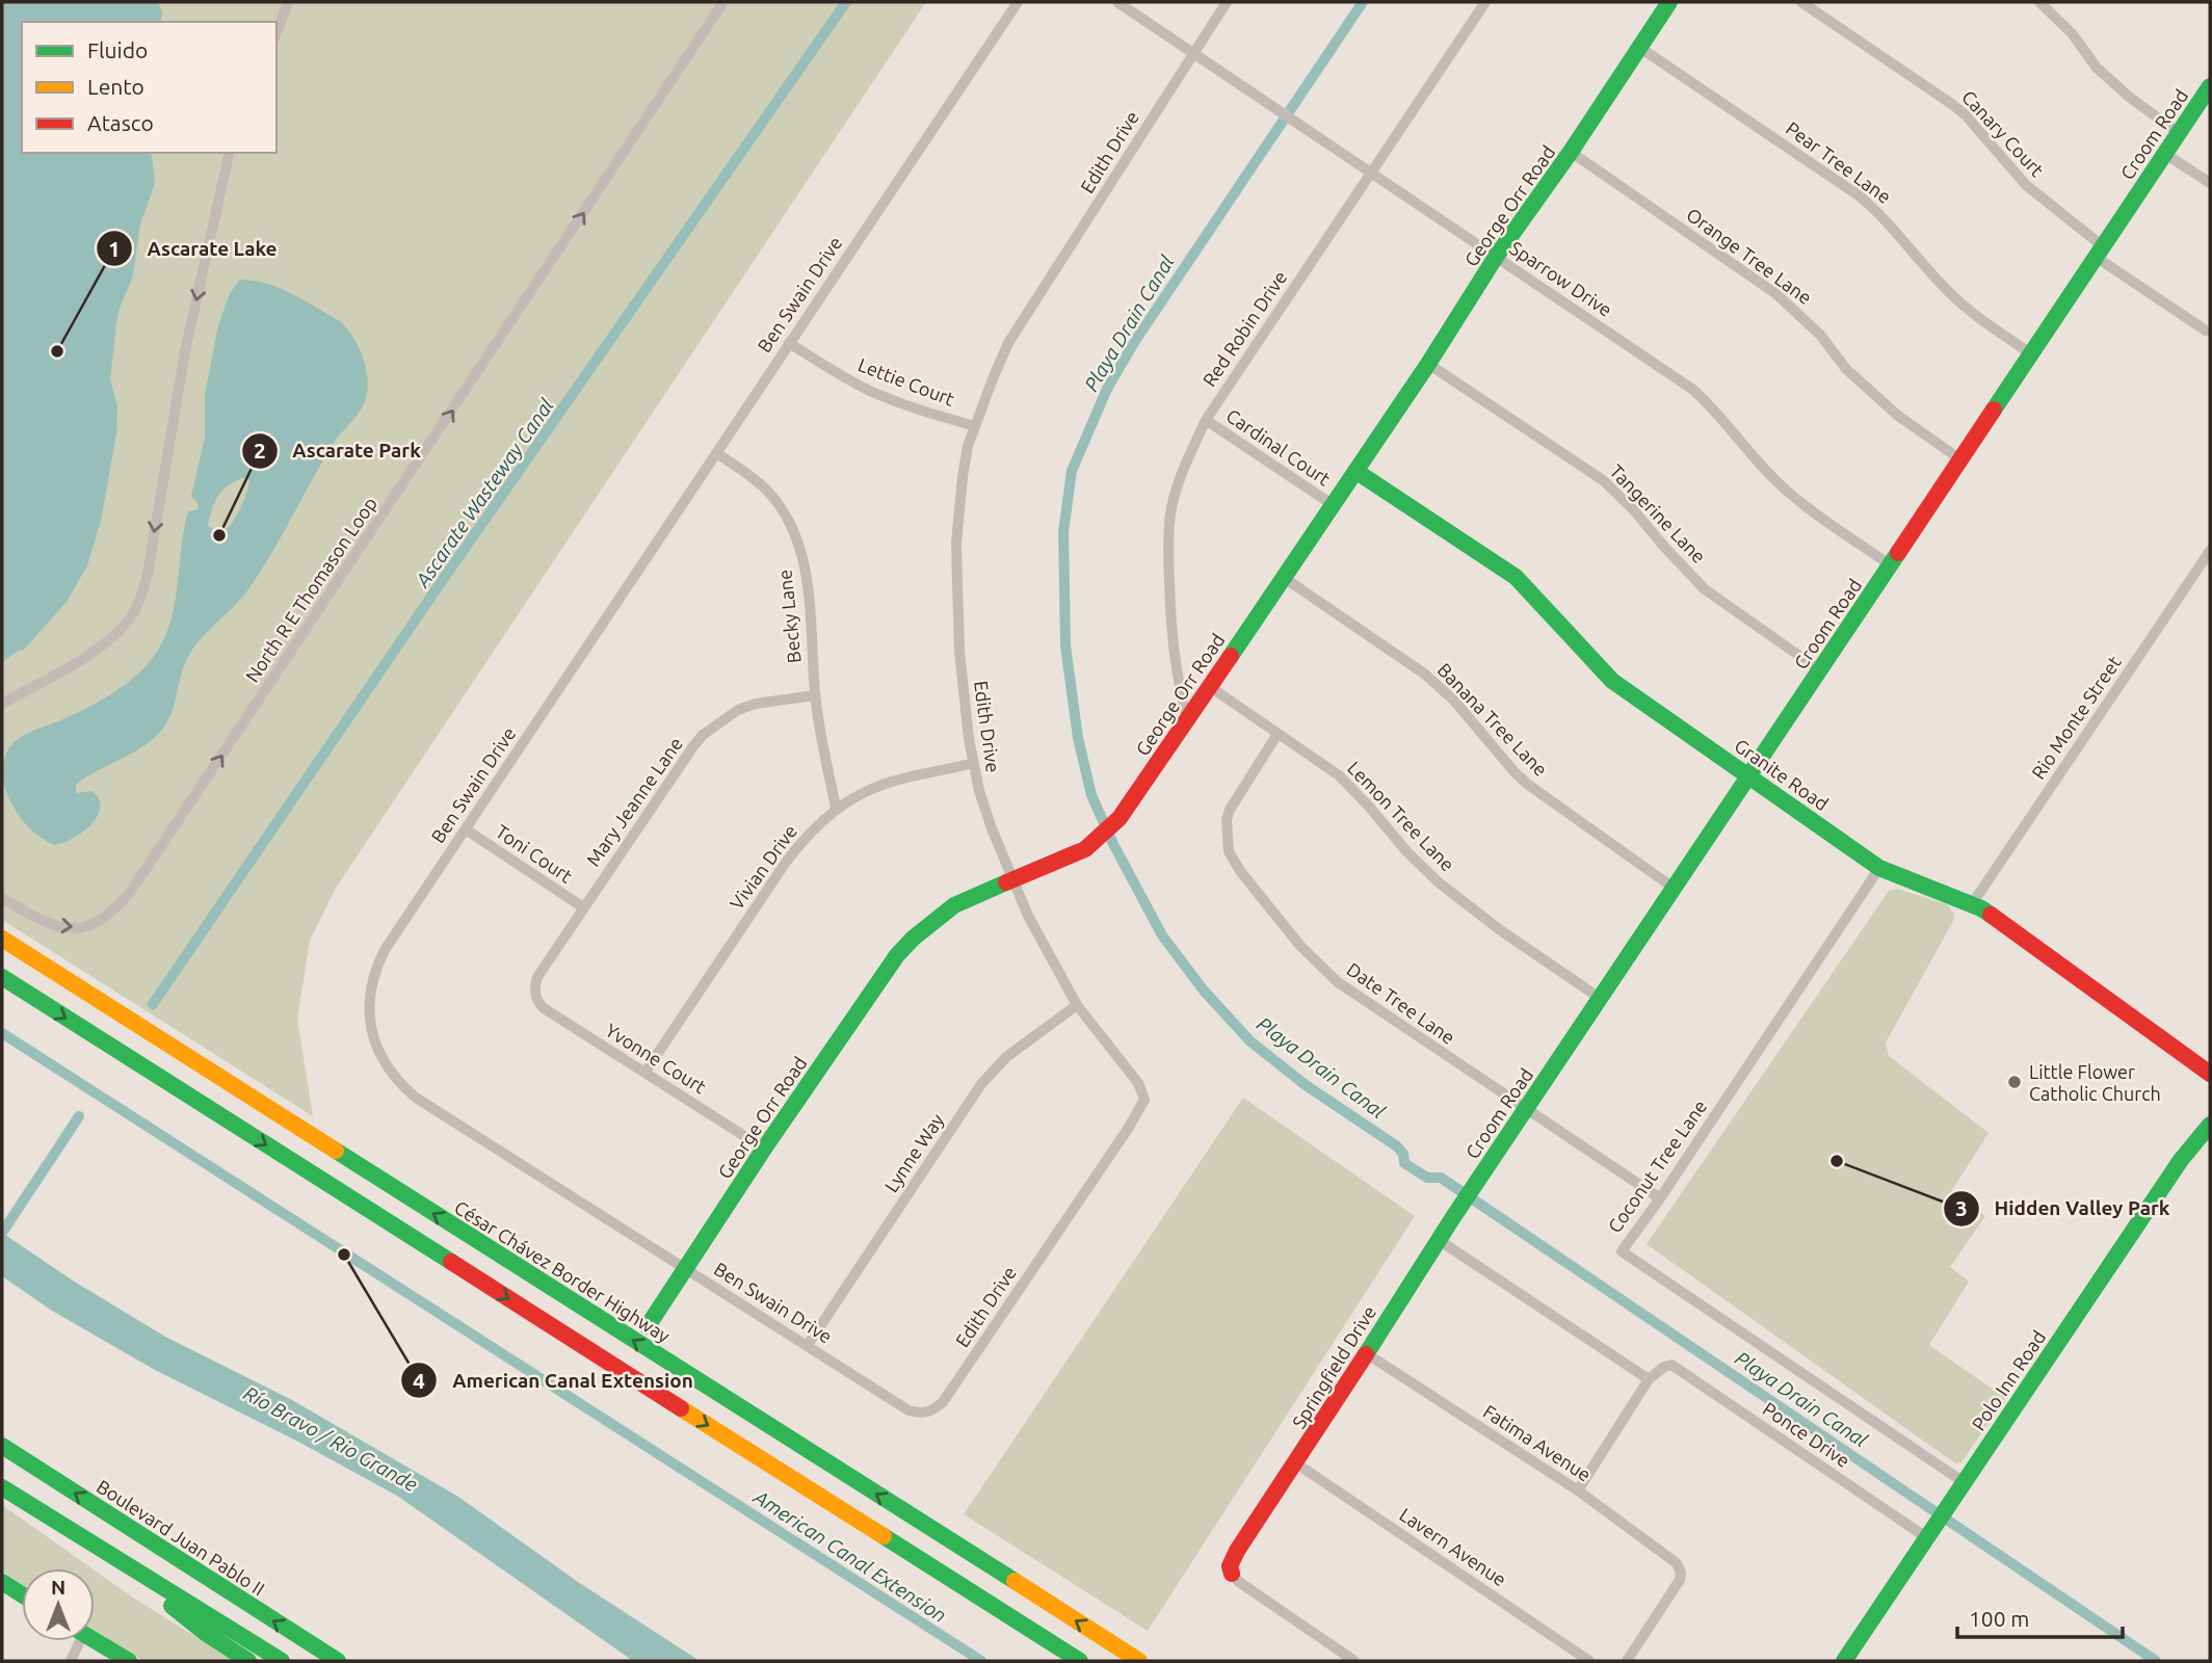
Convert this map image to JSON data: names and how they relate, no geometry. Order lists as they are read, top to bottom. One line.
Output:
{"streets":{"main road":["Croom Road","George Orr Road","Granite Road","César Chávez Border Highway","Springfield Drive","Polo Inn Road","Boulevard Juan Pablo II"],"street":["Canary Court","Edith Drive","Pear Tree Lane","Orange Tree Lane","Sparrow Drive","Ben Swain Drive","Red Robin Drive","Lettie Court","Cardinal Court","Tangerine Lane","North R E Thomason Loop","Becky Lane","Rio Monte Street","Banana Tree Lane","Mary Jeanne Lane","Lemon Tree Lane","Toni Court","Vivian Drive","Date Tree Lane","Yvonne Court","Lynne Way","Coconut Tree Lane","Ponce Drive","Fatima Avenue","Lavern Avenue"]},"crossings":[["Canary Court","Croom Road"],["Croom Road","Pear Tree Lane"],["Croom Road","Orange Tree Lane"],["Croom Road","Sparrow Drive"],["Croom Road","Tangerine Lane"],["Croom Road","Banana Tree Lane"],["Croom Road","Granite Road"],["Croom Road","Lemon Tree Lane"],["Croom Road","Date Tree Lane"],["Croom Road","Springfield Drive"],["Edith Drive","George Orr Road"],["Edith Drive","Sparrow Drive"],["Edith Drive","Ben Swain Drive"],["Edith Drive","Lettie Court"],["Edith Drive","Vivian Drive"],["Edith Drive","Lynne Way"],["Pear Tree Lane","George Orr Road"],["George Orr Road","Orange Tree Lane"],["George Orr Road","Sparrow Drive"],["George Orr Road","Ben Swain Drive"],["George Orr Road","Red Robin Drive"],["George Orr Road","Cardinal Court"],["George Orr Road","Tangerine Lane"],["George Orr Road","Banana Tree Lane"],["George Orr Road","Granite Road"],["George Orr Road","Lemon Tree Lane"],["George Orr Road","Yvonne Court"],["Sparrow Drive","Red Robin Drive"],["Ben Swain Drive","Lettie Court"],["Ben Swain Drive","Becky Lane"],["Ben Swain Drive","Toni Court"],["Ben Swain Drive","Lynne Way"],["Red Robin Drive","Cardinal Court"],["Becky Lane","Mary Jeanne Lane"],["Becky Lane","Vivian Drive"],["Rio Monte Street","Granite Road"],["Granite Road","Coconut Tree Lane"],["Mary Jeanne Lane","Toni Court"],["Mary Jeanne Lane","Yvonne Court"],["Lemon Tree Lane","Date Tree Lane"],["Vivian Drive","Yvonne Court"],["Date Tree Lane","Coconut Tree Lane"],["Coconut Tree Lane","Polo Inn Road"],["Springfield Drive","Fatima Avenue"],["Springfield Drive","Lavern Avenue"],["Polo Inn Road","Ponce Drive"]],"one_way":["North R E Thomason Loop"],"water":["Playa Drain Canal","Ascarate Wasteway Canal","Río Bravo / Rio Grande","American Canal Extension"],"places":["Ascarate Lake","Ascarate Park","Little Flower Catholic Church","Hidden Valley Park","American Canal Extension"],"legend":["Fluido","Lento","Atasco"],"scale_bar":"100 m","north":"top"}
